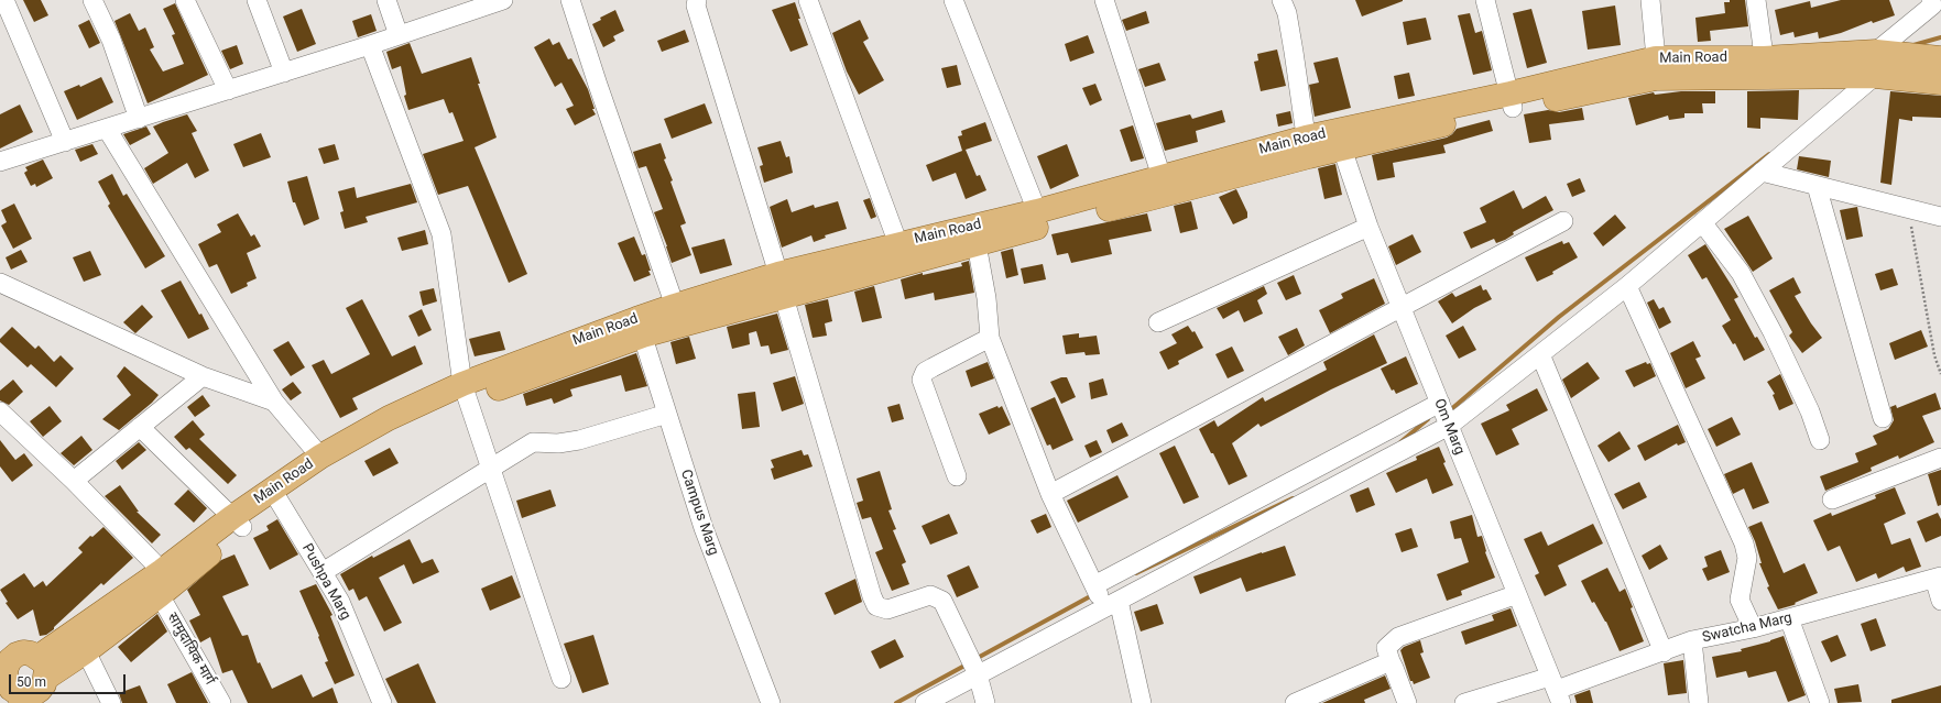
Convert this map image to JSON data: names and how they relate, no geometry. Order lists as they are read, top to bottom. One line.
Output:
{"streets":{"main road":["Main Road"],"street":["Om Marg","Campus Marg","Pushpa Marg","Swatcha Marg","सामुदायिक मार्ग"]},"crossings":[["Main Road","Om Marg"],["Main Road","Campus Marg"],["Main Road","Pushpa Marg"],["Main Road","सामुदायिक मार्ग"],["Om Marg","Swatcha Marg"]],"scale_bar":"50 m"}
